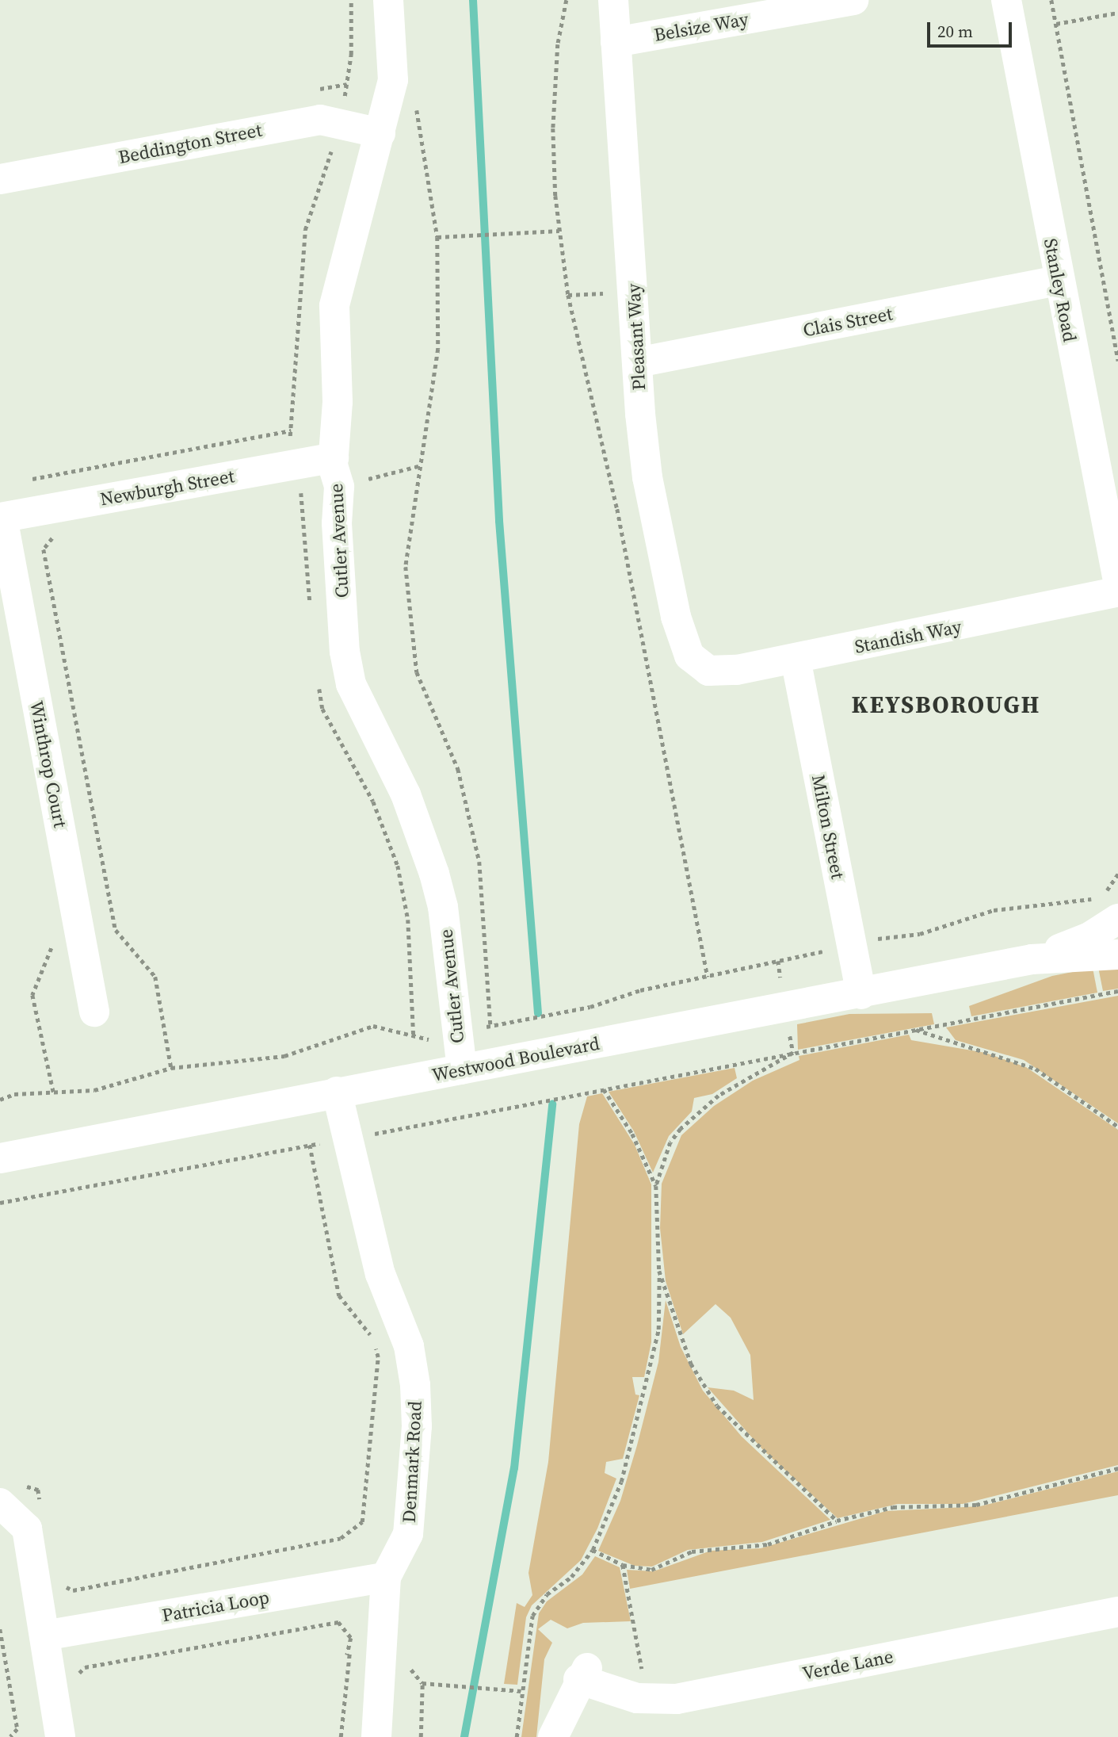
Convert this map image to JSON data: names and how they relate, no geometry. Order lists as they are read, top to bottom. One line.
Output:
{"streets":{"street":["Belsize Way","Beddington Street","Stanley Road","Clais Street","Pleasant Way","Newburgh Street","Cutler Avenue","Standish Way","Winthrop Court","Milton Street","Westwood Boulevard","Denmark Road","Patricia Loop","Verde Lane"]},"crossings":[["Belsize Way","Pleasant Way"],["Beddington Street","Cutler Avenue"],["Stanley Road","Clais Street"],["Clais Street","Pleasant Way"],["Pleasant Way","Standish Way"],["Newburgh Street","Cutler Avenue"],["Newburgh Street","Winthrop Court"],["Cutler Avenue","Westwood Boulevard"],["Standish Way","Milton Street"],["Milton Street","Westwood Boulevard"],["Westwood Boulevard","Denmark Road"],["Denmark Road","Patricia Loop"]],"districts":["KEYSBOROUGH"],"scale_bar":"20 m"}
